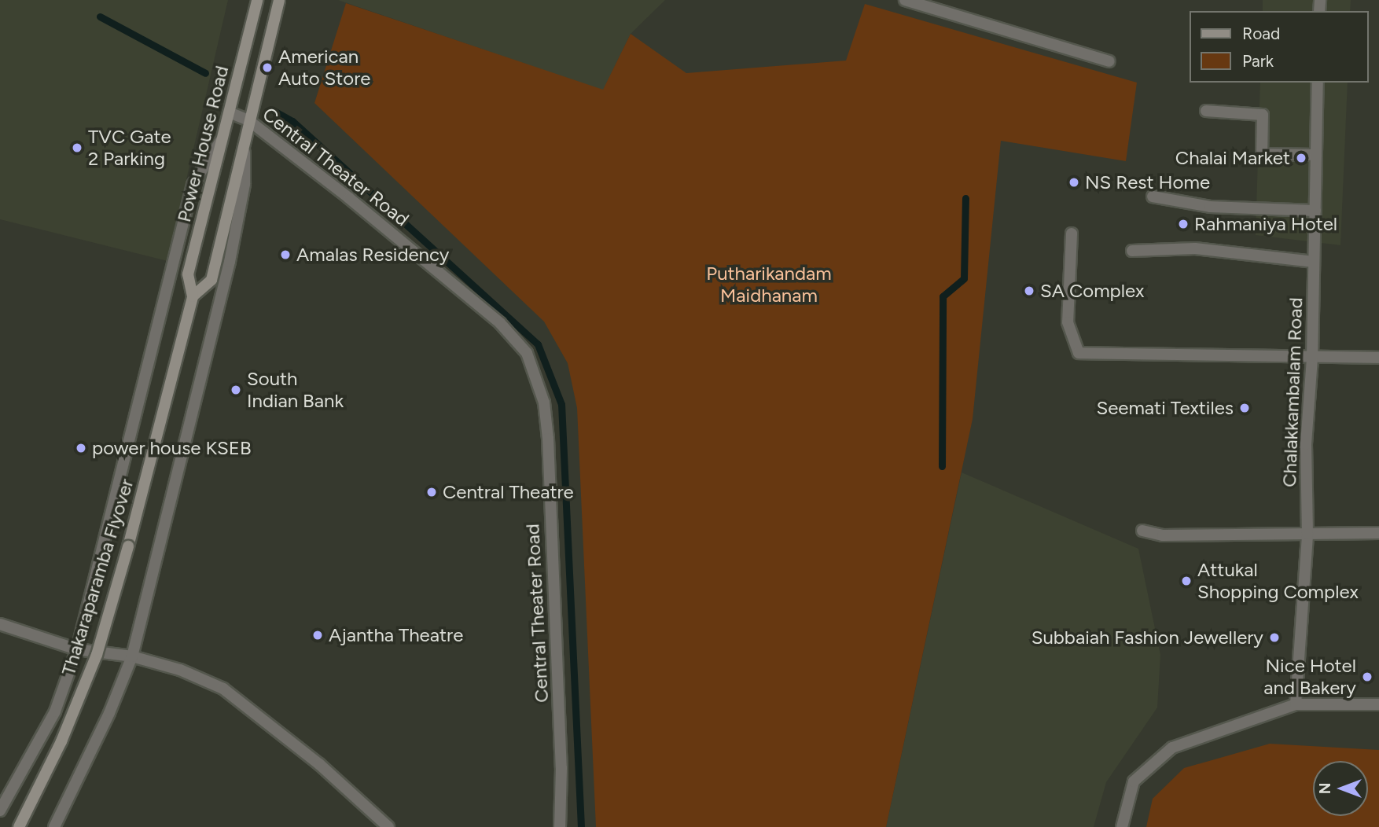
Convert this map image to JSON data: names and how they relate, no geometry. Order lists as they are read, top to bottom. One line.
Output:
{"streets":{"main road":["Power House Road","Thakaraparamba Flyover"],"street":["Central Theater Road","Chalakkambalam Road"]},"crossings":[["Power House Road","Central Theater Road"],["Power House Road","Thakaraparamba Flyover"]],"parks":["Putharikandam Maidhanam"],"places":["American Auto Store","TVC Gate 2 Parking","Chalai Market","NS Rest Home","Rahmaniya Hotel","Amalas Residency","SA Complex","South Indian Bank","Seemati Textiles","power house KSEB","Central Theatre","Attukal Shopping Complex","Ajantha Theatre","Subbaiah Fashion Jewellery","Nice Hotel and Bakery"],"legend":["Road","Park"],"north":"left"}
